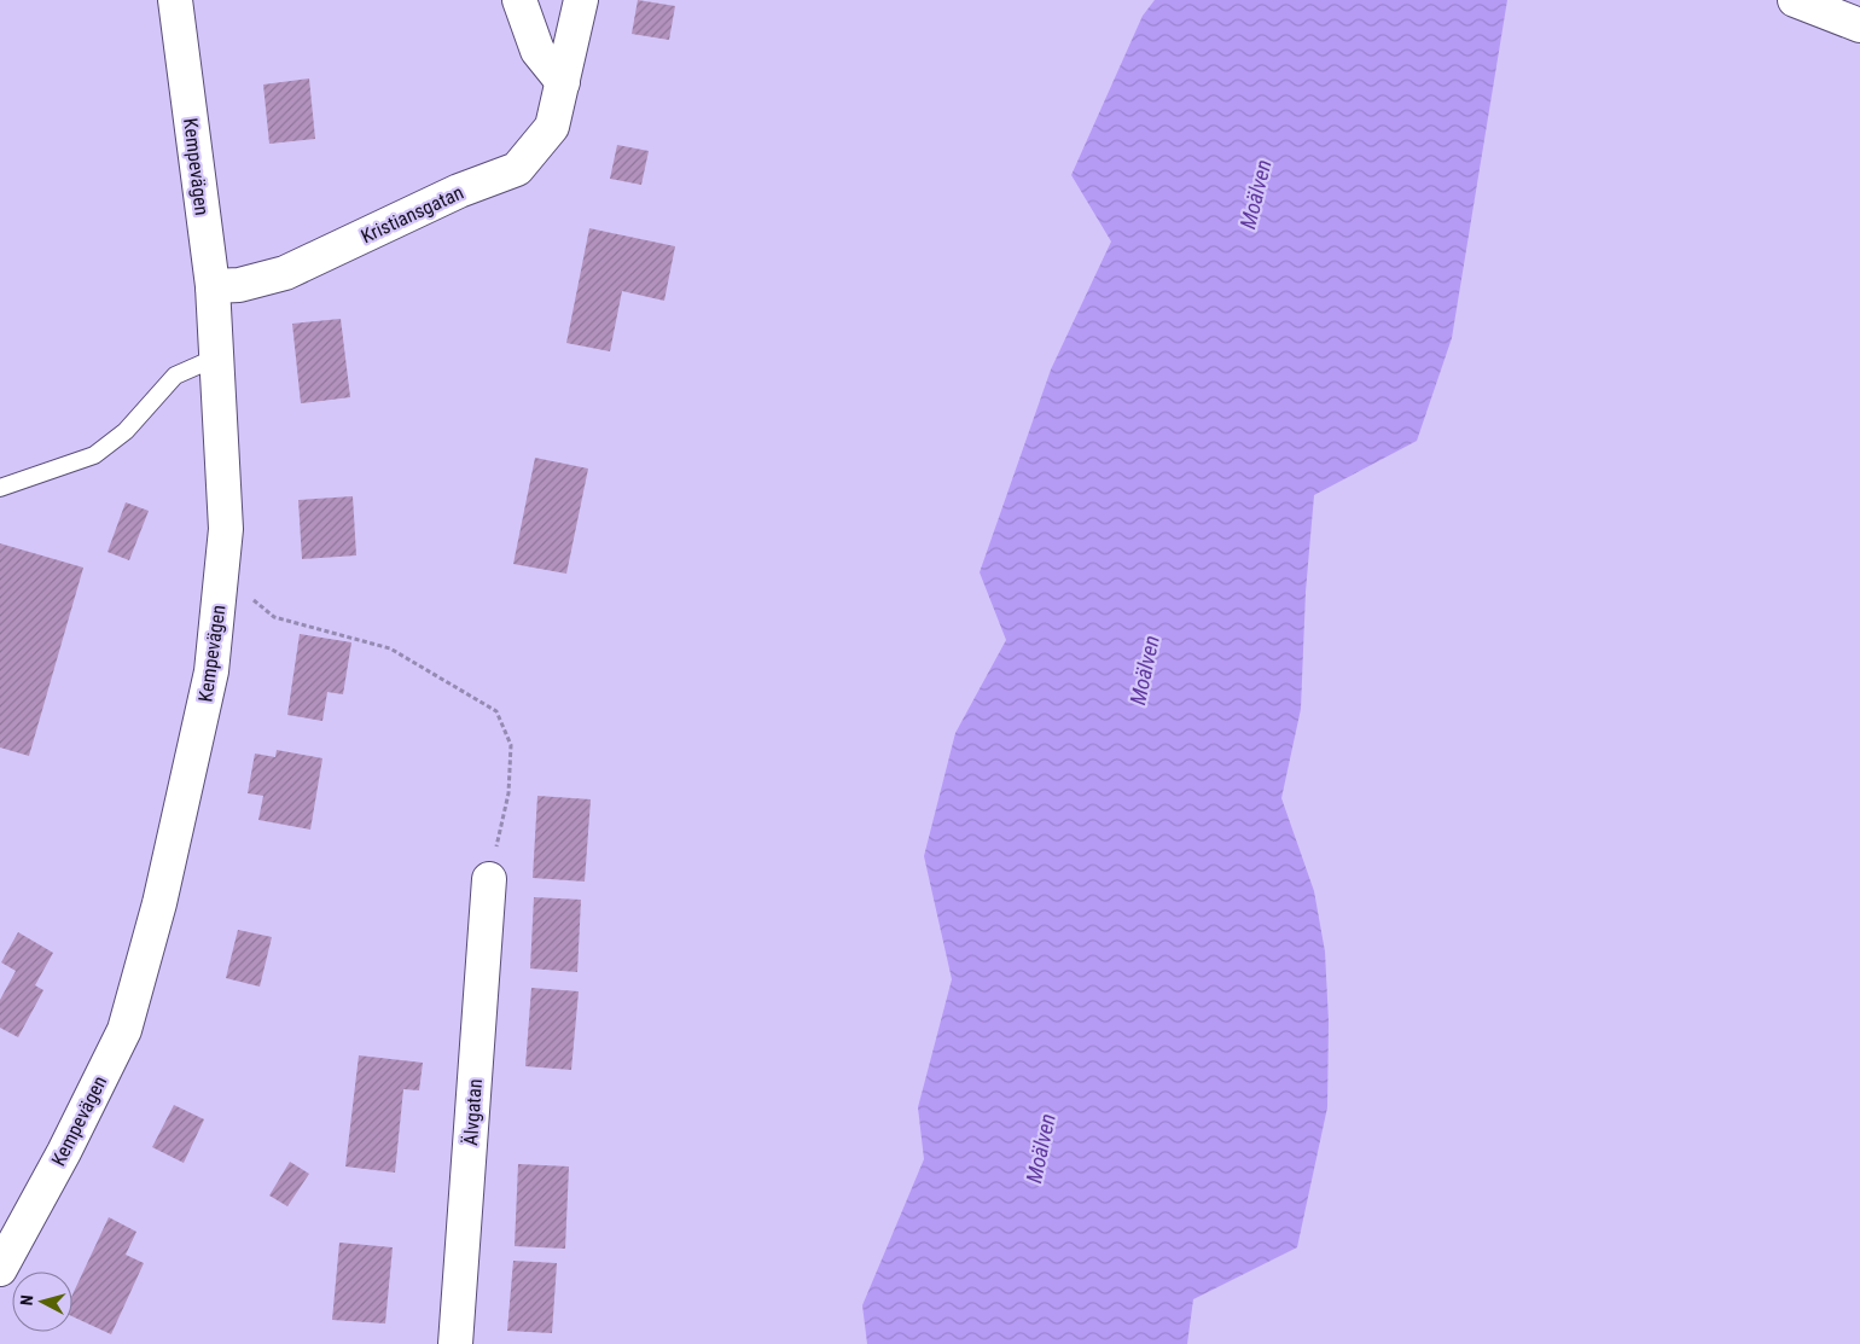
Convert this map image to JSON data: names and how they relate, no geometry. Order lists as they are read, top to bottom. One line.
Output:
{"streets":{"street":["Kempevägen","Kristiansgatan","Älvgatan"]},"crossings":[["Kempevägen","Kristiansgatan"]],"water":["Moälven"],"north":"left"}
